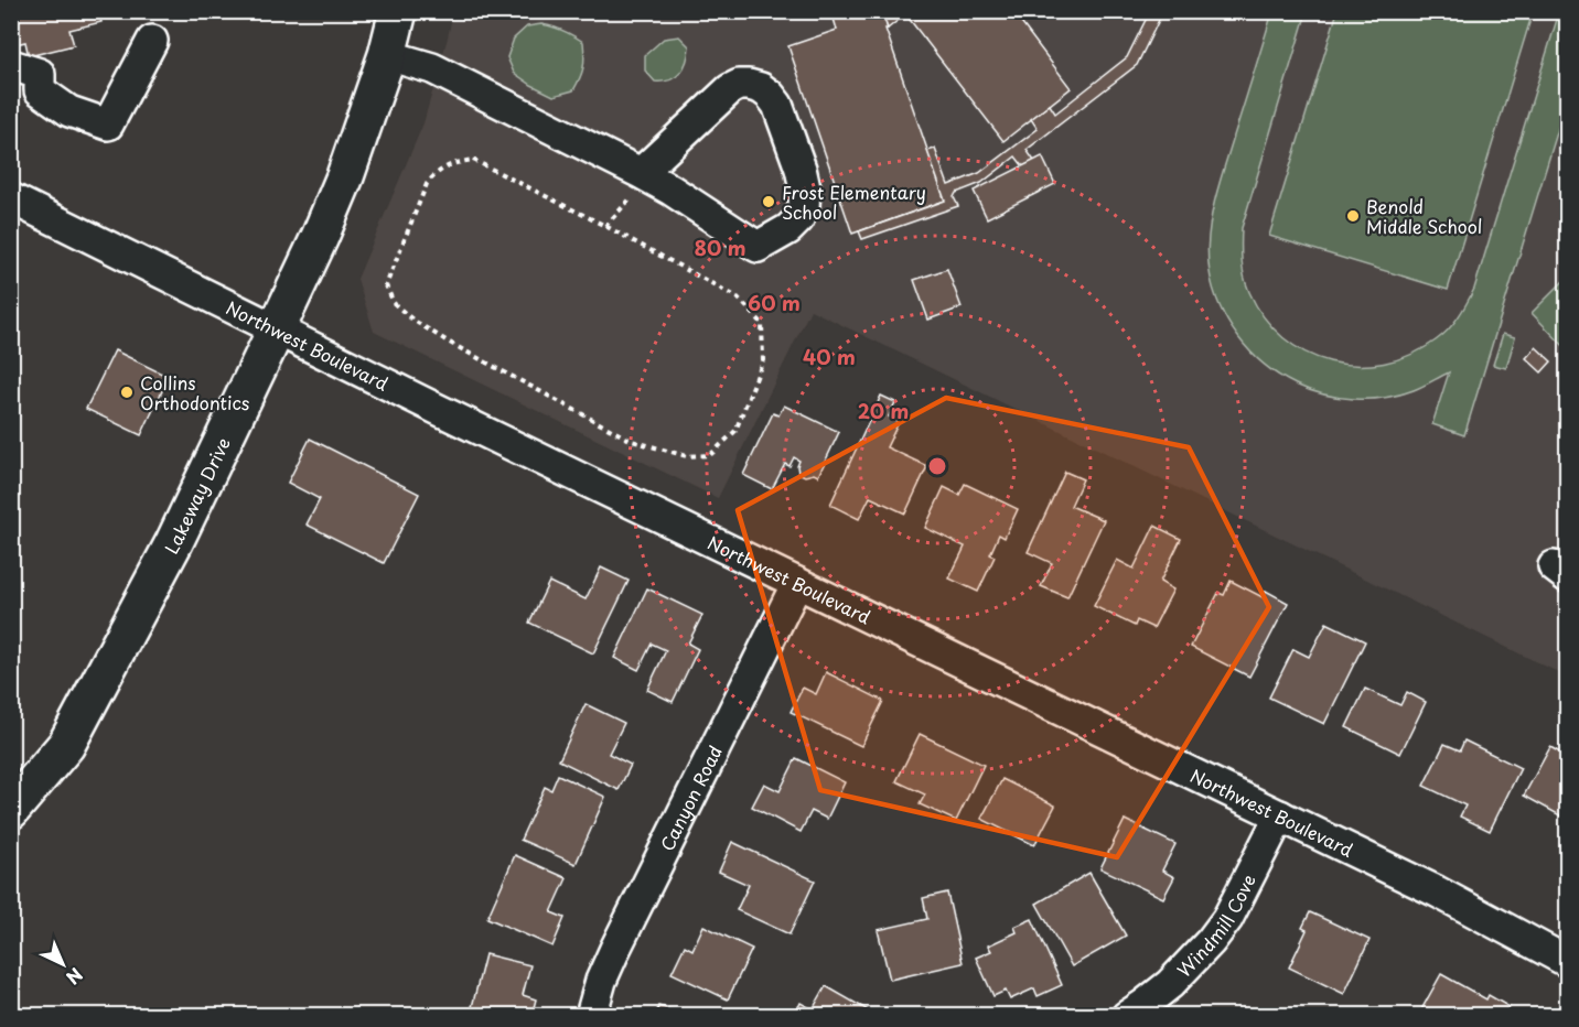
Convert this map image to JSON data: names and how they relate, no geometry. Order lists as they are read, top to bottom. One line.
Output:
{"streets":{"main road":["Lakeway Drive"],"street":["Northwest Boulevard","Canyon Road","Windmill Cove"]},"crossings":[["Northwest Boulevard","Lakeway Drive"],["Northwest Boulevard","Canyon Road"],["Northwest Boulevard","Windmill Cove"]],"places":["Frost Elementary School","Benold Middle School","Collins Orthodontics"],"north":"bottom right","rings":["80 m","60 m","40 m","20 m"]}
